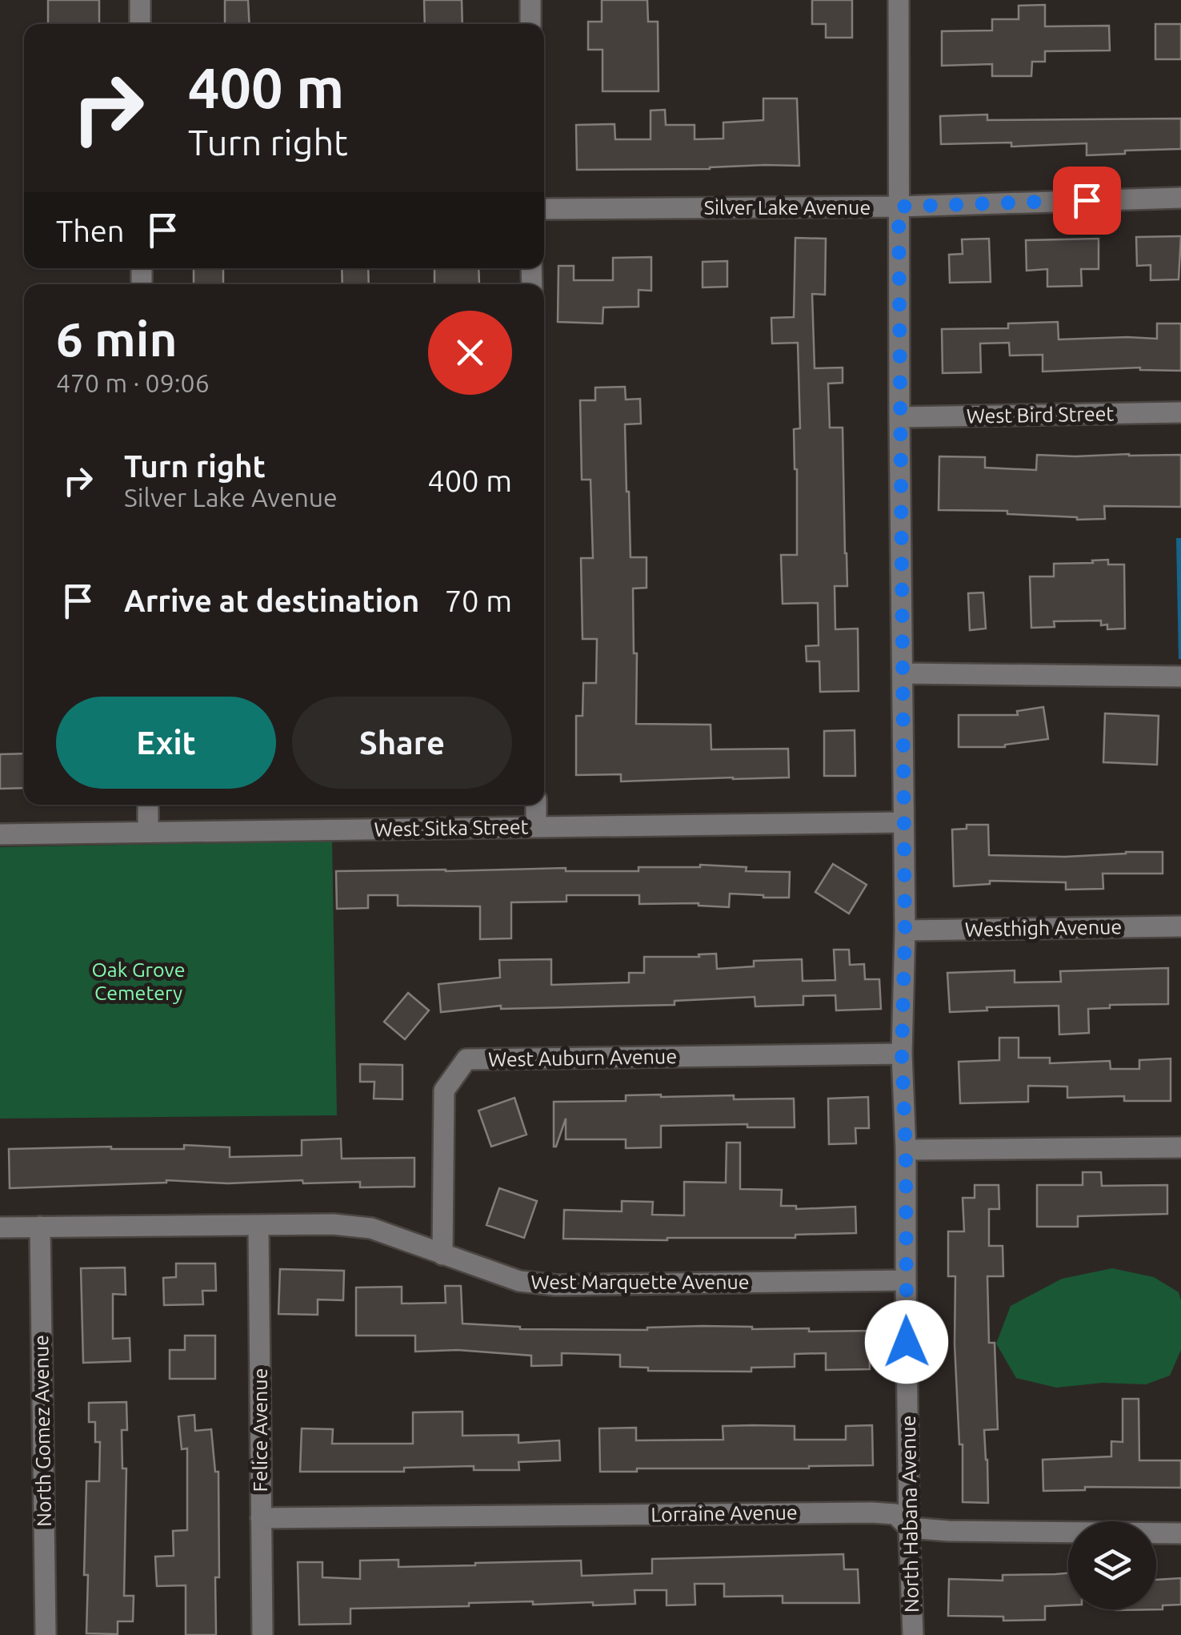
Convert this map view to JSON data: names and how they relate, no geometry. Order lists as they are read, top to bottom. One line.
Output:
{"streets":{"street":["Silver Lake Avenue","West Bird Street","West Sitka Street","Westhigh Avenue","West Auburn Avenue","West Marquette Avenue","Felice Avenue","North Gomez Avenue","Lorraine Avenue","North Habana Avenue"]},"crossings":[["Silver Lake Avenue","North Habana Avenue"],["West Bird Street","North Habana Avenue"],["West Sitka Street","North Habana Avenue"],["Westhigh Avenue","North Habana Avenue"],["West Auburn Avenue","West Marquette Avenue"],["West Auburn Avenue","North Habana Avenue"],["West Marquette Avenue","Felice Avenue"],["West Marquette Avenue","North Gomez Avenue"],["West Marquette Avenue","North Habana Avenue"],["Felice Avenue","Lorraine Avenue"],["Lorraine Avenue","North Habana Avenue"]],"parks":["Oak Grove Cemetery"],"page":{"turn":["400 m","Turn right"],"then":"Then","heading":["6 min","470 m · 09:06"],"list":[{"name":"Turn right","note":"Silver Lake Avenue","value":"400 m"},{"name":"Arrive at destination","value":"70 m"}],"buttons":["Exit","Share"]}}
